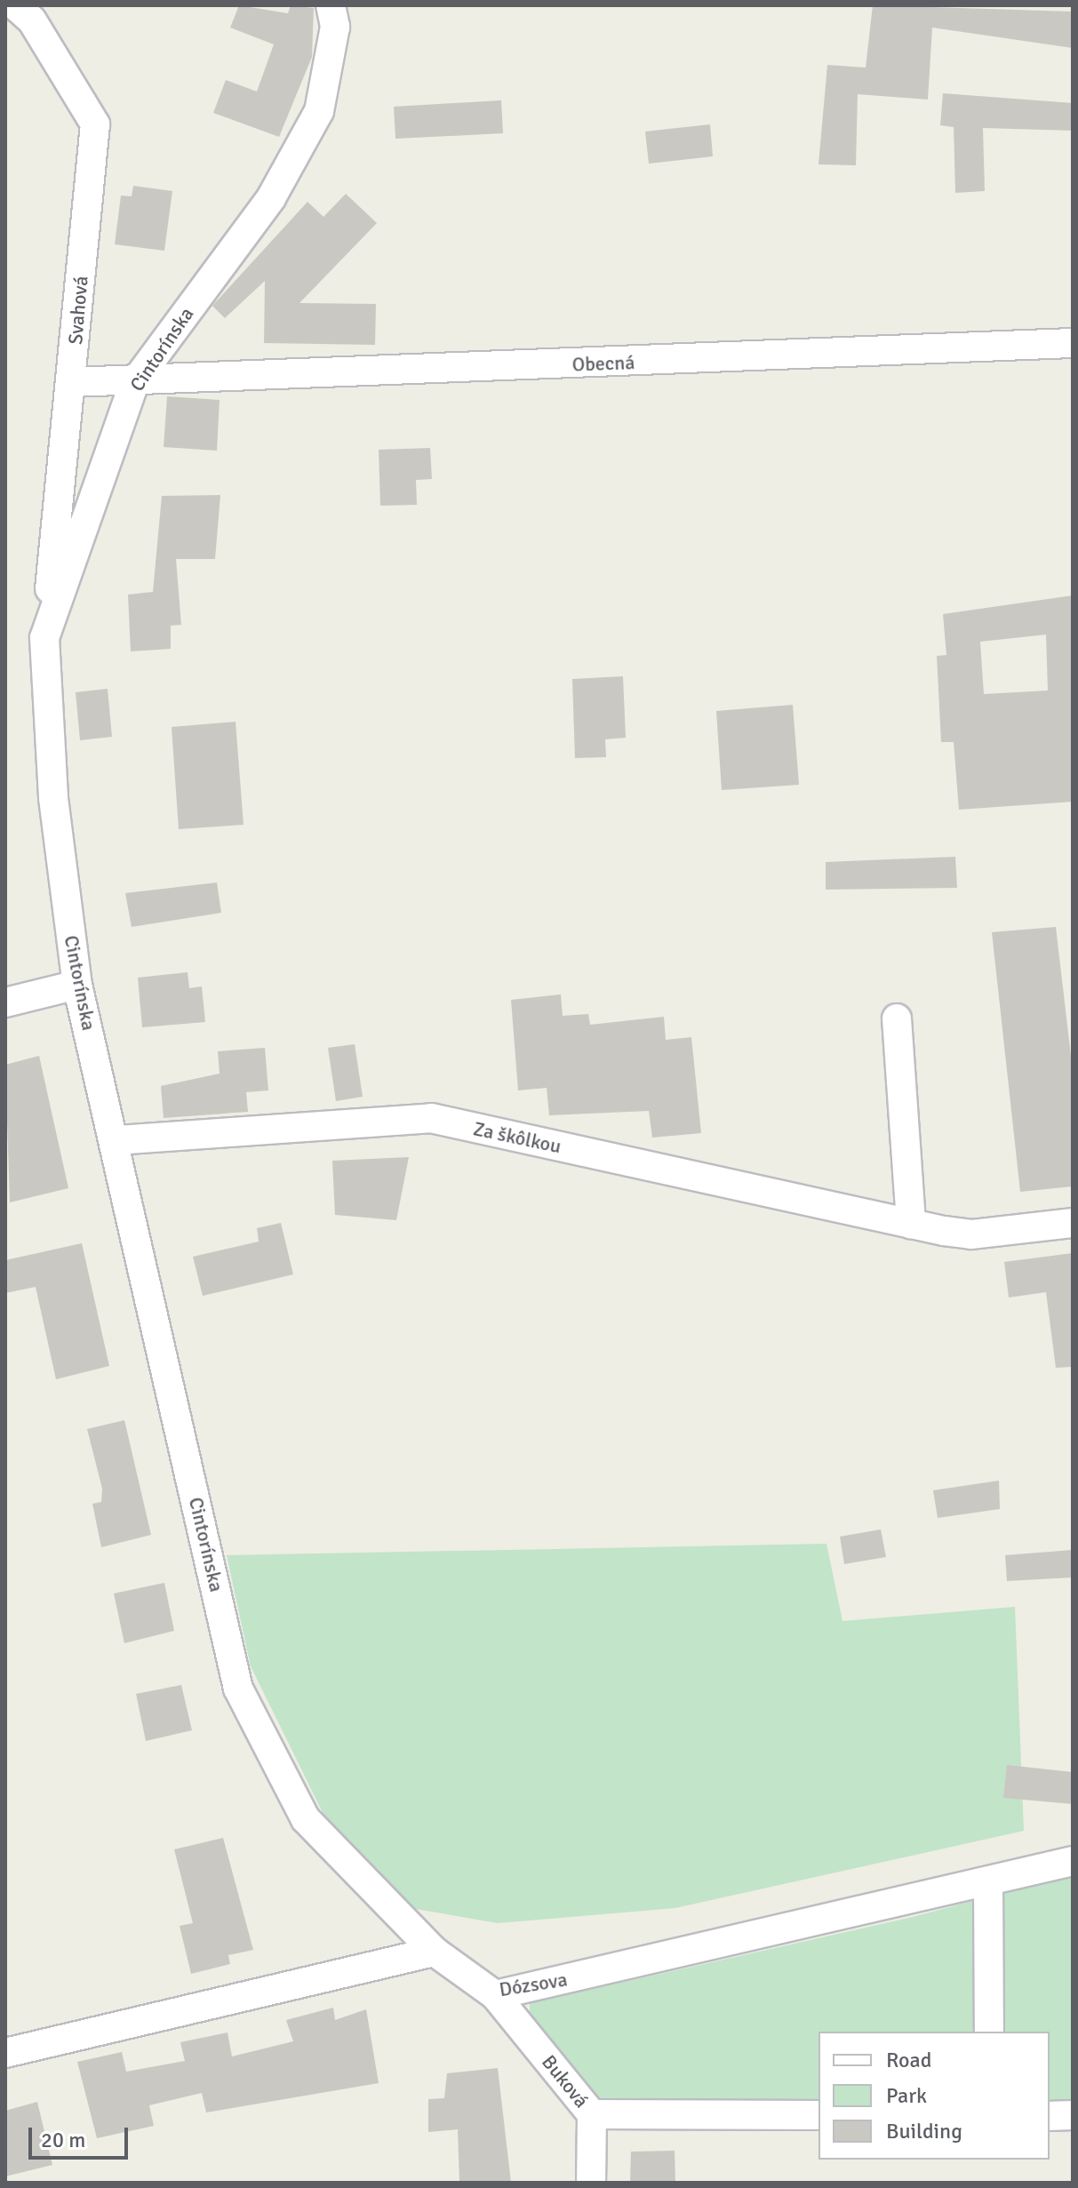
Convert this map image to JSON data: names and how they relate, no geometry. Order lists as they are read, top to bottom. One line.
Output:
{"streets":{"street":["Svahová","Cintorínska","Obecná","Za škôlkou","Dózsova","Buková"]},"crossings":[["Svahová","Cintorínska"],["Svahová","Obecná"],["Cintorínska","Obecná"],["Cintorínska","Za škôlkou"],["Cintorínska","Dózsova"],["Dózsova","Buková"]],"legend":["Road","Park","Building"],"scale_bar":"20 m"}
